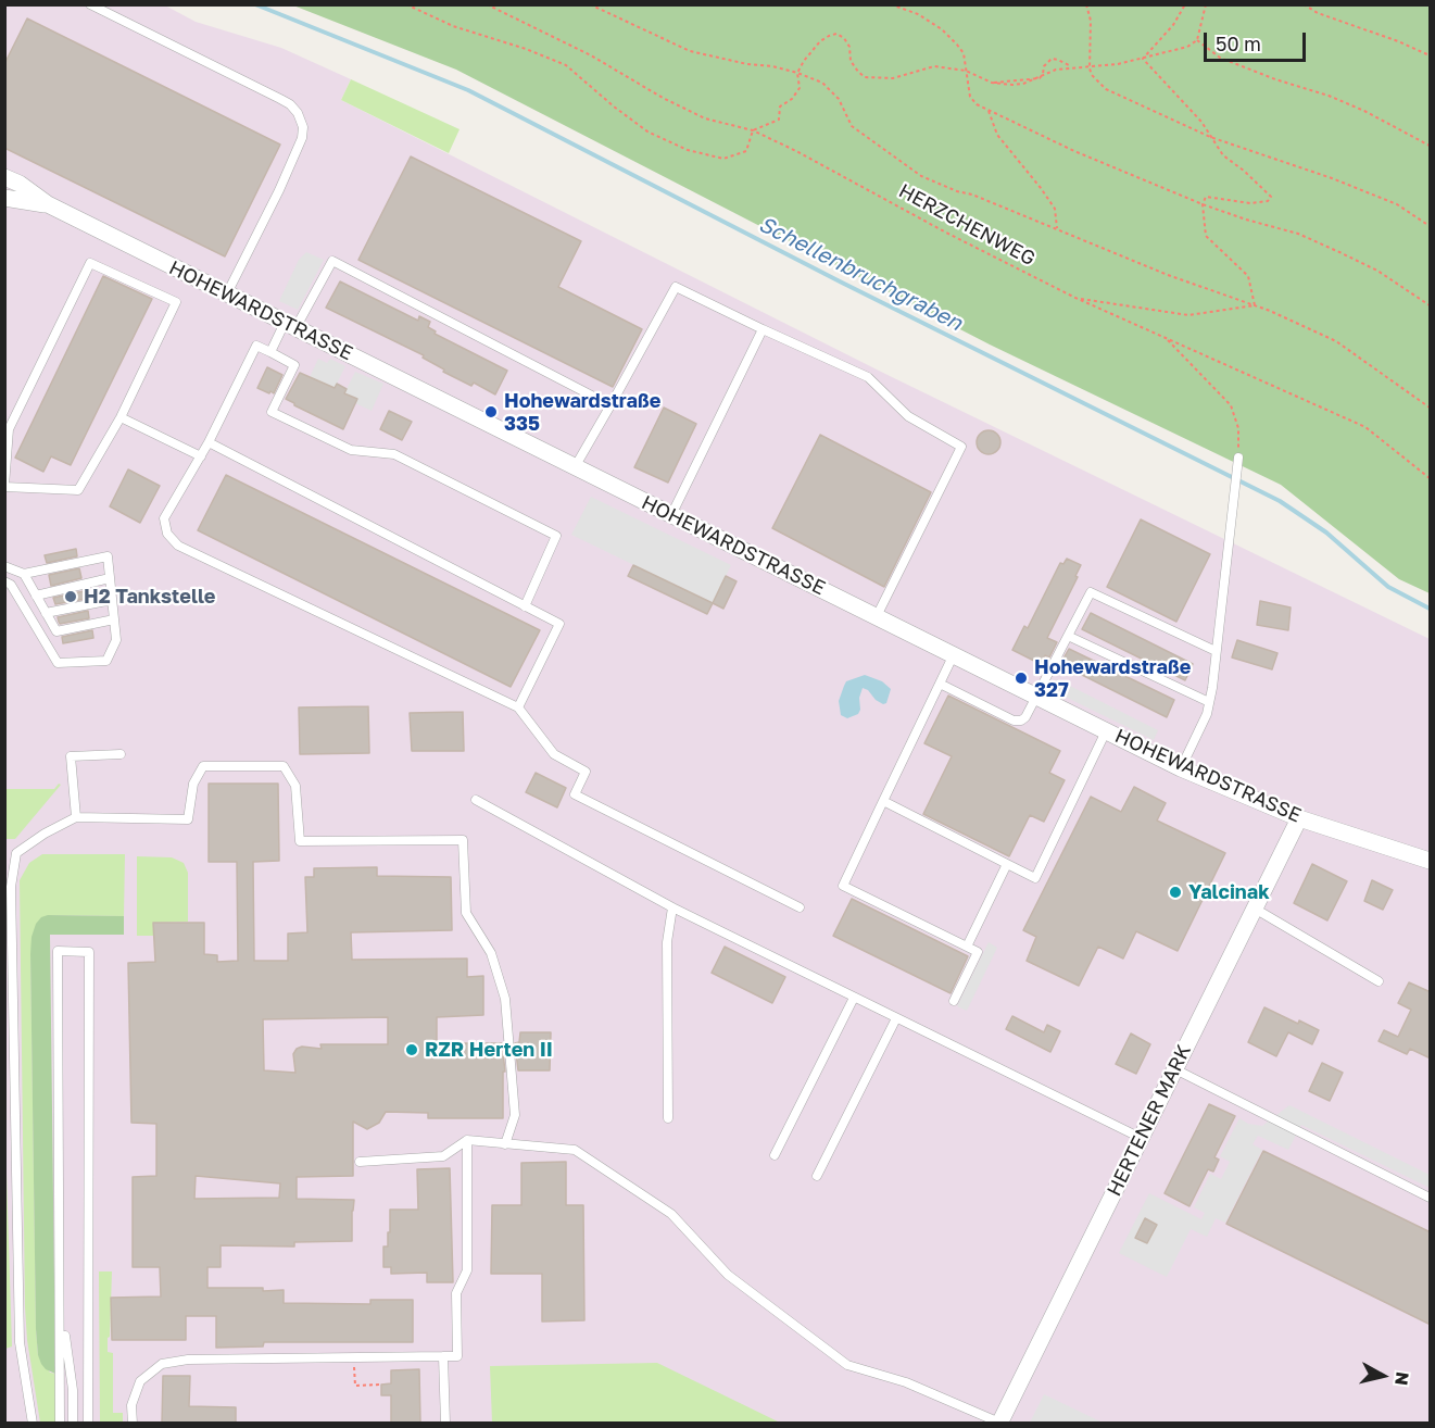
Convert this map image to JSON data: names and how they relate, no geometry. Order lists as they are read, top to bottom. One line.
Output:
{"streets":{"street":["HOHEWARDSTRASSE","HERTENER MARK"],"path":["HERZCHENWEG"]},"crossings":[["HOHEWARDSTRASSE","HERTENER MARK"]],"water":["Schellenbruchgraben"],"places":["Hohewardstraße 335","H2 Tankstelle","Hohewardstraße 327","Yalcinak","RZR Herten II"],"scale_bar":"50 m","north":"right"}
